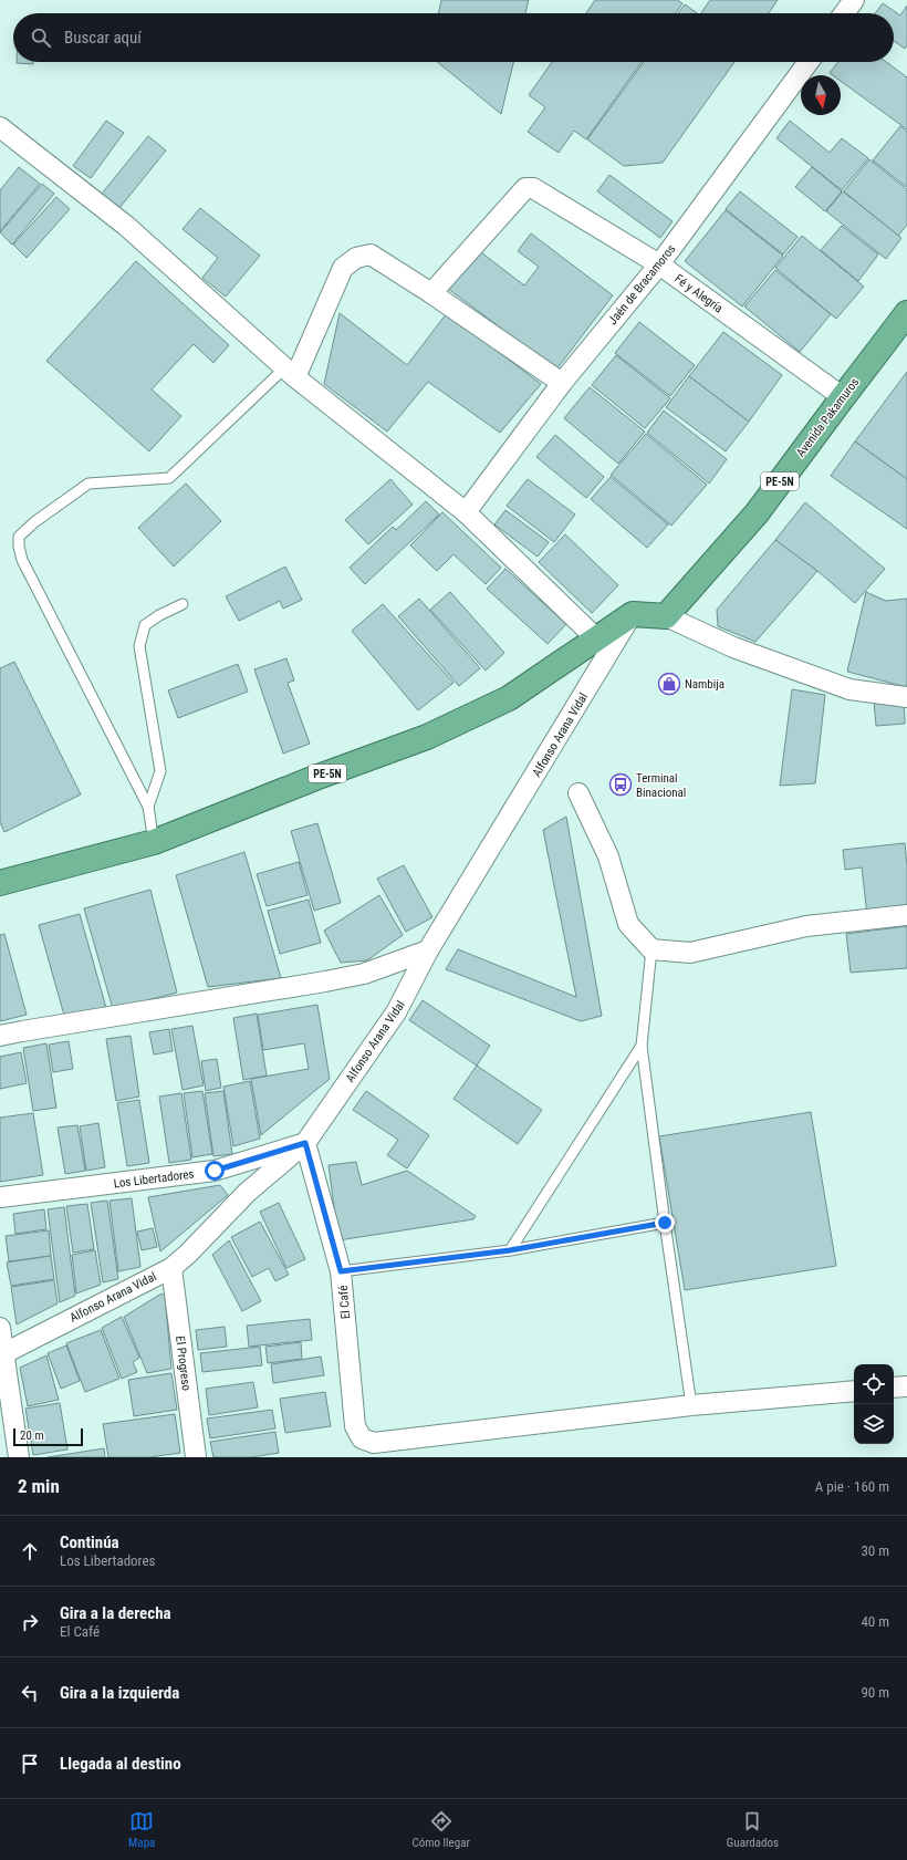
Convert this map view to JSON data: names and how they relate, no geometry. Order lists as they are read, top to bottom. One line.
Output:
{"streets":{"highway":["Avenida Pakamuros","PE-5N"],"street":["Jaén de Bracamoros","Fé y Alegría","Alfonso Arana Vidal","Los Libertadores","El Café","El Progreso"]},"crossings":[["Jaén de Bracamoros","Fé y Alegría"],["Fé y Alegría","Avenida Pakamuros"],["PE-5N","Alfonso Arana Vidal"],["Alfonso Arana Vidal","Los Libertadores"],["Alfonso Arana Vidal","El Café"],["Alfonso Arana Vidal","El Progreso"],["Los Libertadores","El Café"]],"places":{"shop":["Nambija"],"bus stop":["Terminal Binacional"]},"scale_bar":"20 m","north":"bottom","page":{"search":"Buscar aquí","scale":"20 m","heading":["2 min","A pie · 160 m"],"list":[["Continúa","Los Libertadores","30 m"],["Gira a la derecha","El Café","40 m"],["Gira a la izquierda","90 m"],"Llegada al destino"],"nav":["Mapa","Cómo llegar","Guardados"]}}
